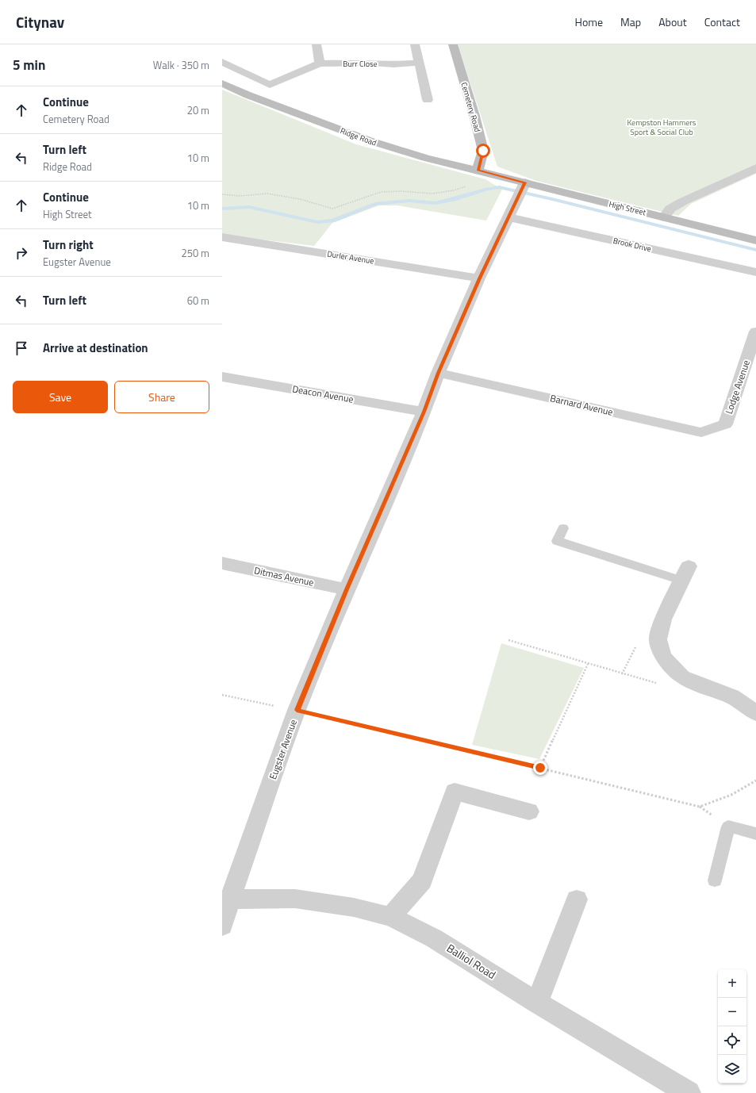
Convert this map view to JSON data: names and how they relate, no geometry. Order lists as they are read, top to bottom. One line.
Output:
{"streets":{"main road":["Cemetery Road","Ridge Road","High Street"],"street":["Burr Close","Brook Drive","Durler Avenue","Lodge Avenue","Deacon Avenue","Barnard Avenue","Ditmas Avenue","Eugster Avenue","Balliol Road"]},"crossings":[["Cemetery Road","Ridge Road"],["Ridge Road","High Street"],["High Street","Eugster Avenue"],["Brook Drive","Eugster Avenue"],["Durler Avenue","Eugster Avenue"],["Lodge Avenue","Barnard Avenue"],["Deacon Avenue","Eugster Avenue"],["Barnard Avenue","Eugster Avenue"],["Ditmas Avenue","Eugster Avenue"],["Eugster Avenue","Balliol Road"]],"parks":["Kempston Hammers Sport & Social Club"],"page":{"header":"Citynav","nav":["Home","Map","About","Contact"],"heading":["5 min","Walk · 350 m"],"list":[["Continue","Cemetery Road","20 m"],["Turn left","Ridge Road","10 m"],["Continue","High Street","10 m"],["Turn right","Eugster Avenue","250 m"],["Turn left","60 m"],"Arrive at destination"],"buttons":["Save","Share"],"map_buttons":["+","−"]}}
